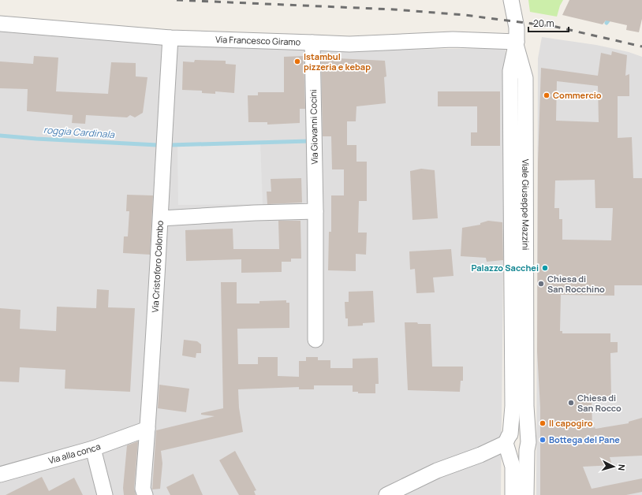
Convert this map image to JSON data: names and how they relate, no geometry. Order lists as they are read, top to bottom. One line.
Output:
{"streets":{"street":["Via Francesco Giramo","Via Giovanni Cocini","Viale Giuseppe Mazzini","Via Cristoforo Colombo","Via alla conca"]},"crossings":[["Via Francesco Giramo","Via Giovanni Cocini"],["Via Francesco Giramo","Viale Giuseppe Mazzini"],["Via Francesco Giramo","Via Cristoforo Colombo"],["Via Cristoforo Colombo","Via alla conca"]],"water":["roggia Cardinala"],"places":["Istambul pizzeria e kebap","Commercio","Palazzo Sacchei","Chiesa di San Rocchino","Chiesa di San Rocco","Il capogiro","Bottega del Pane"],"scale_bar":"20 m","north":"right"}
